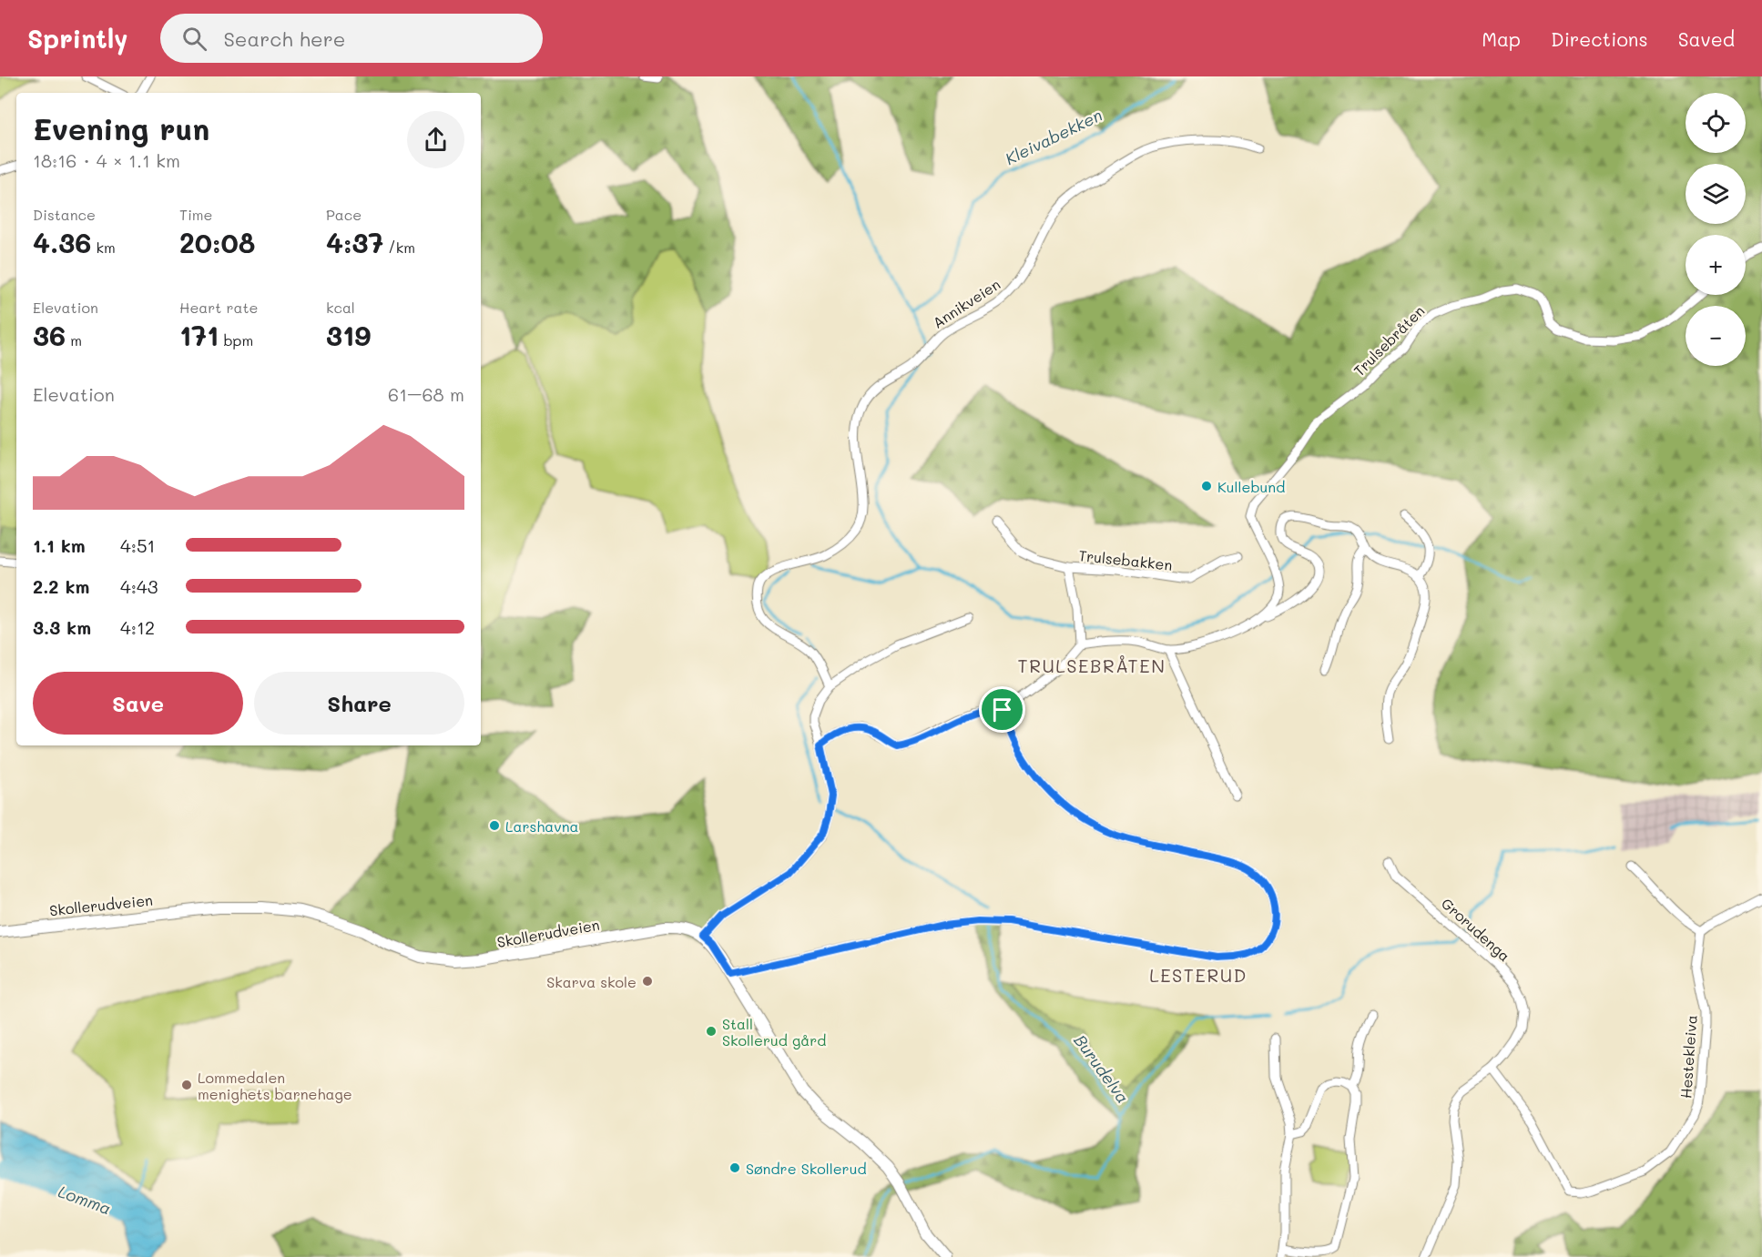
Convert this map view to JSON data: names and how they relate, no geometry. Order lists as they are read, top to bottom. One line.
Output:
{"streets":{"street":["Annikveien","Trulsebråten","Trulsebakken","Skollerudveien","Grorudenga","Hestekleiva"]},"crossings":[["Trulsebråten","Trulsebakken"],["Grorudenga","Hestekleiva"]],"districts":["TRULSEBRÅTEN","LESTERUD"],"water":["Kleivabekken","Burudelva","Lomma"],"places":["Kullebund","Larshavna","Skarva skole","Stall Skollerud gård","Lommedalen menighets barnehage","Søndre Skollerud"],"page":{"header":"Sprintly","search":"Search here","nav":["Map","Directions","Saved"],"map_buttons":["+","−"],"heading":["Evening run","18:16 · 4 × 1.1 km"],"stats":[["Distance","4.36 km"],["Time","20:08"],["Pace","4:37 /km"],["Elevation","36 m"],["Heart rate","171 bpm"],["kcal","319"]],"chart":["Elevation","61–68 m"],"list":[{"name":"1.1 km","note":"4:51"},{"name":"2.2 km","note":"4:43"},{"name":"3.3 km","note":"4:12"}],"buttons":["Save","Share"]}}
